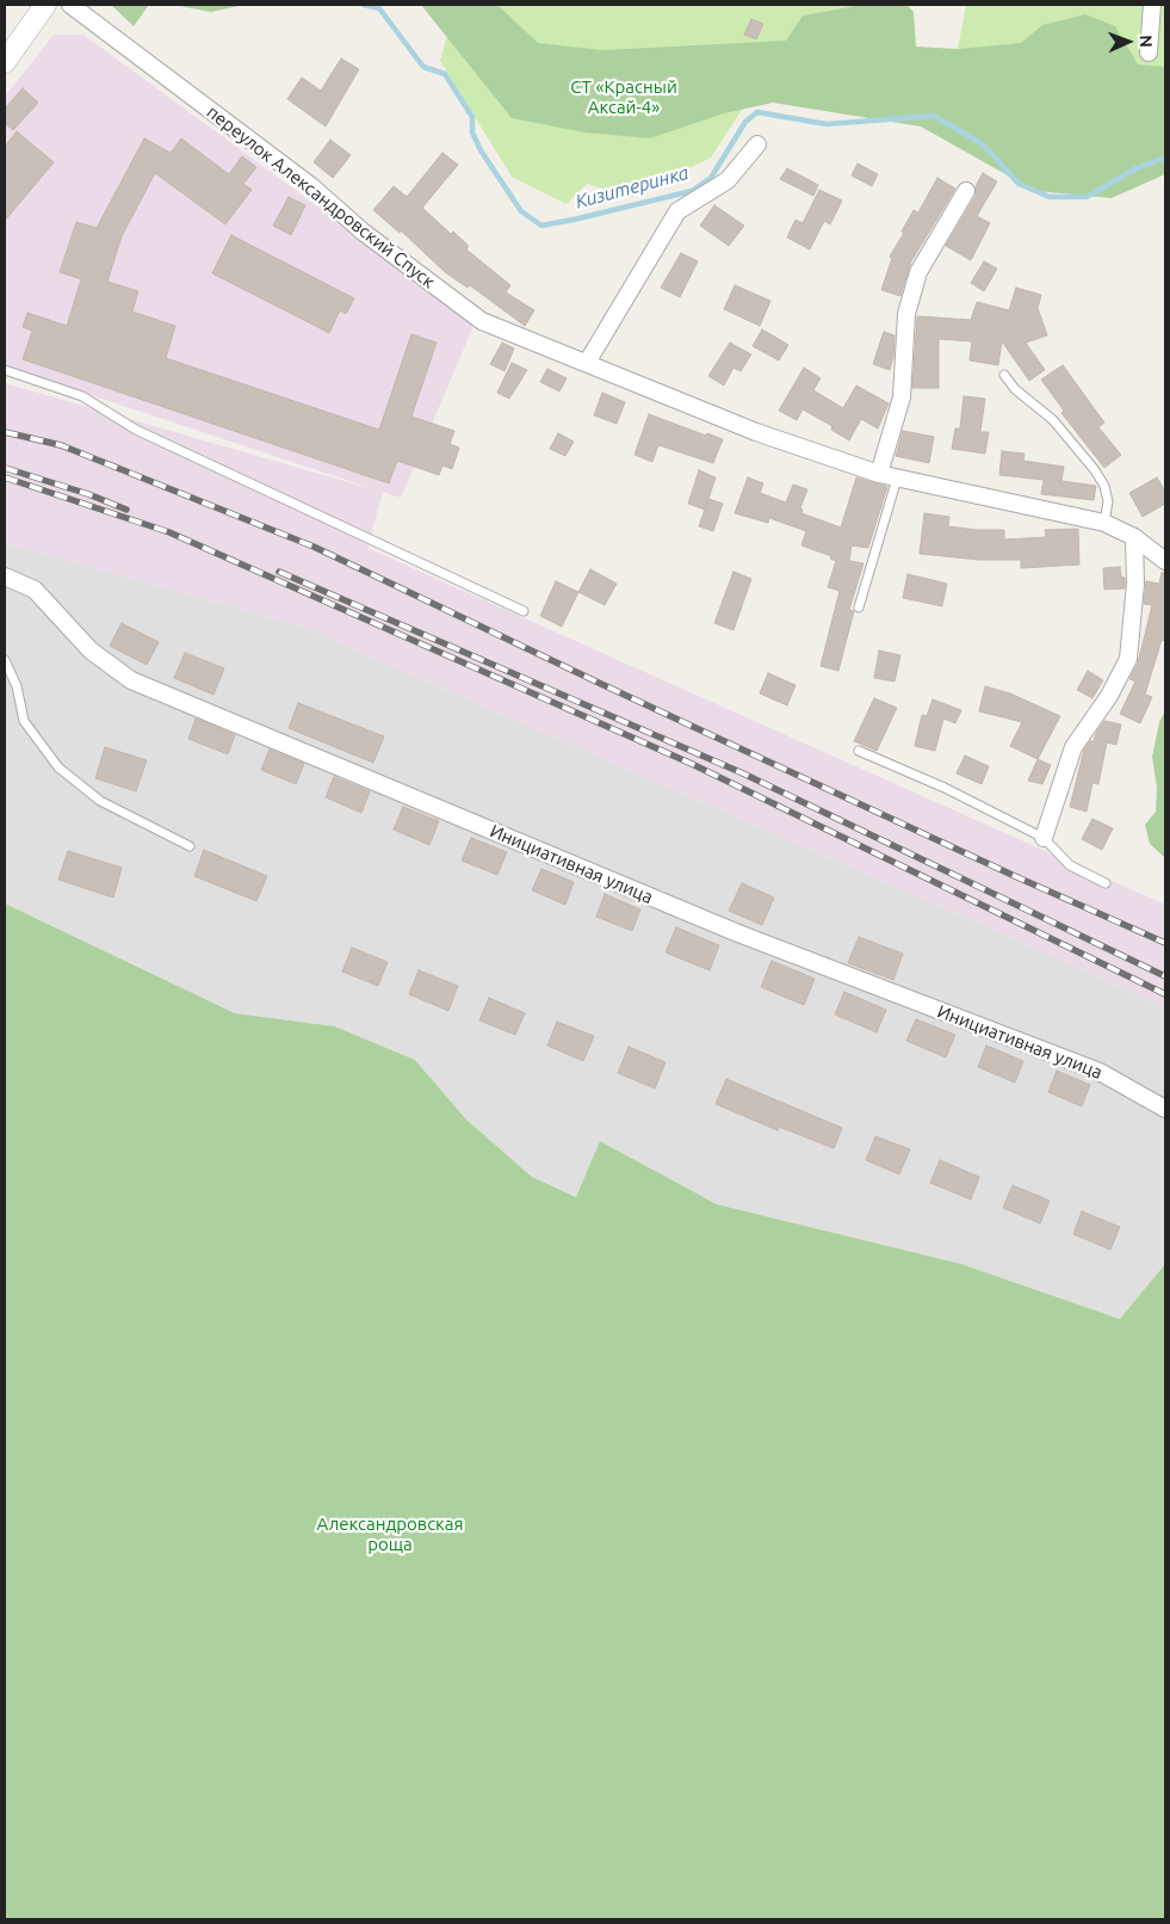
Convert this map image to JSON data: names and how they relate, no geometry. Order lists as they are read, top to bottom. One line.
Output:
{"streets":{"street":["переулок Александровский Спуск","Инициативная улица"]},"water":["Кизитеринка"],"parks":["СТ «Красный Аксай-4»","Александровская роща"],"north":"right"}
